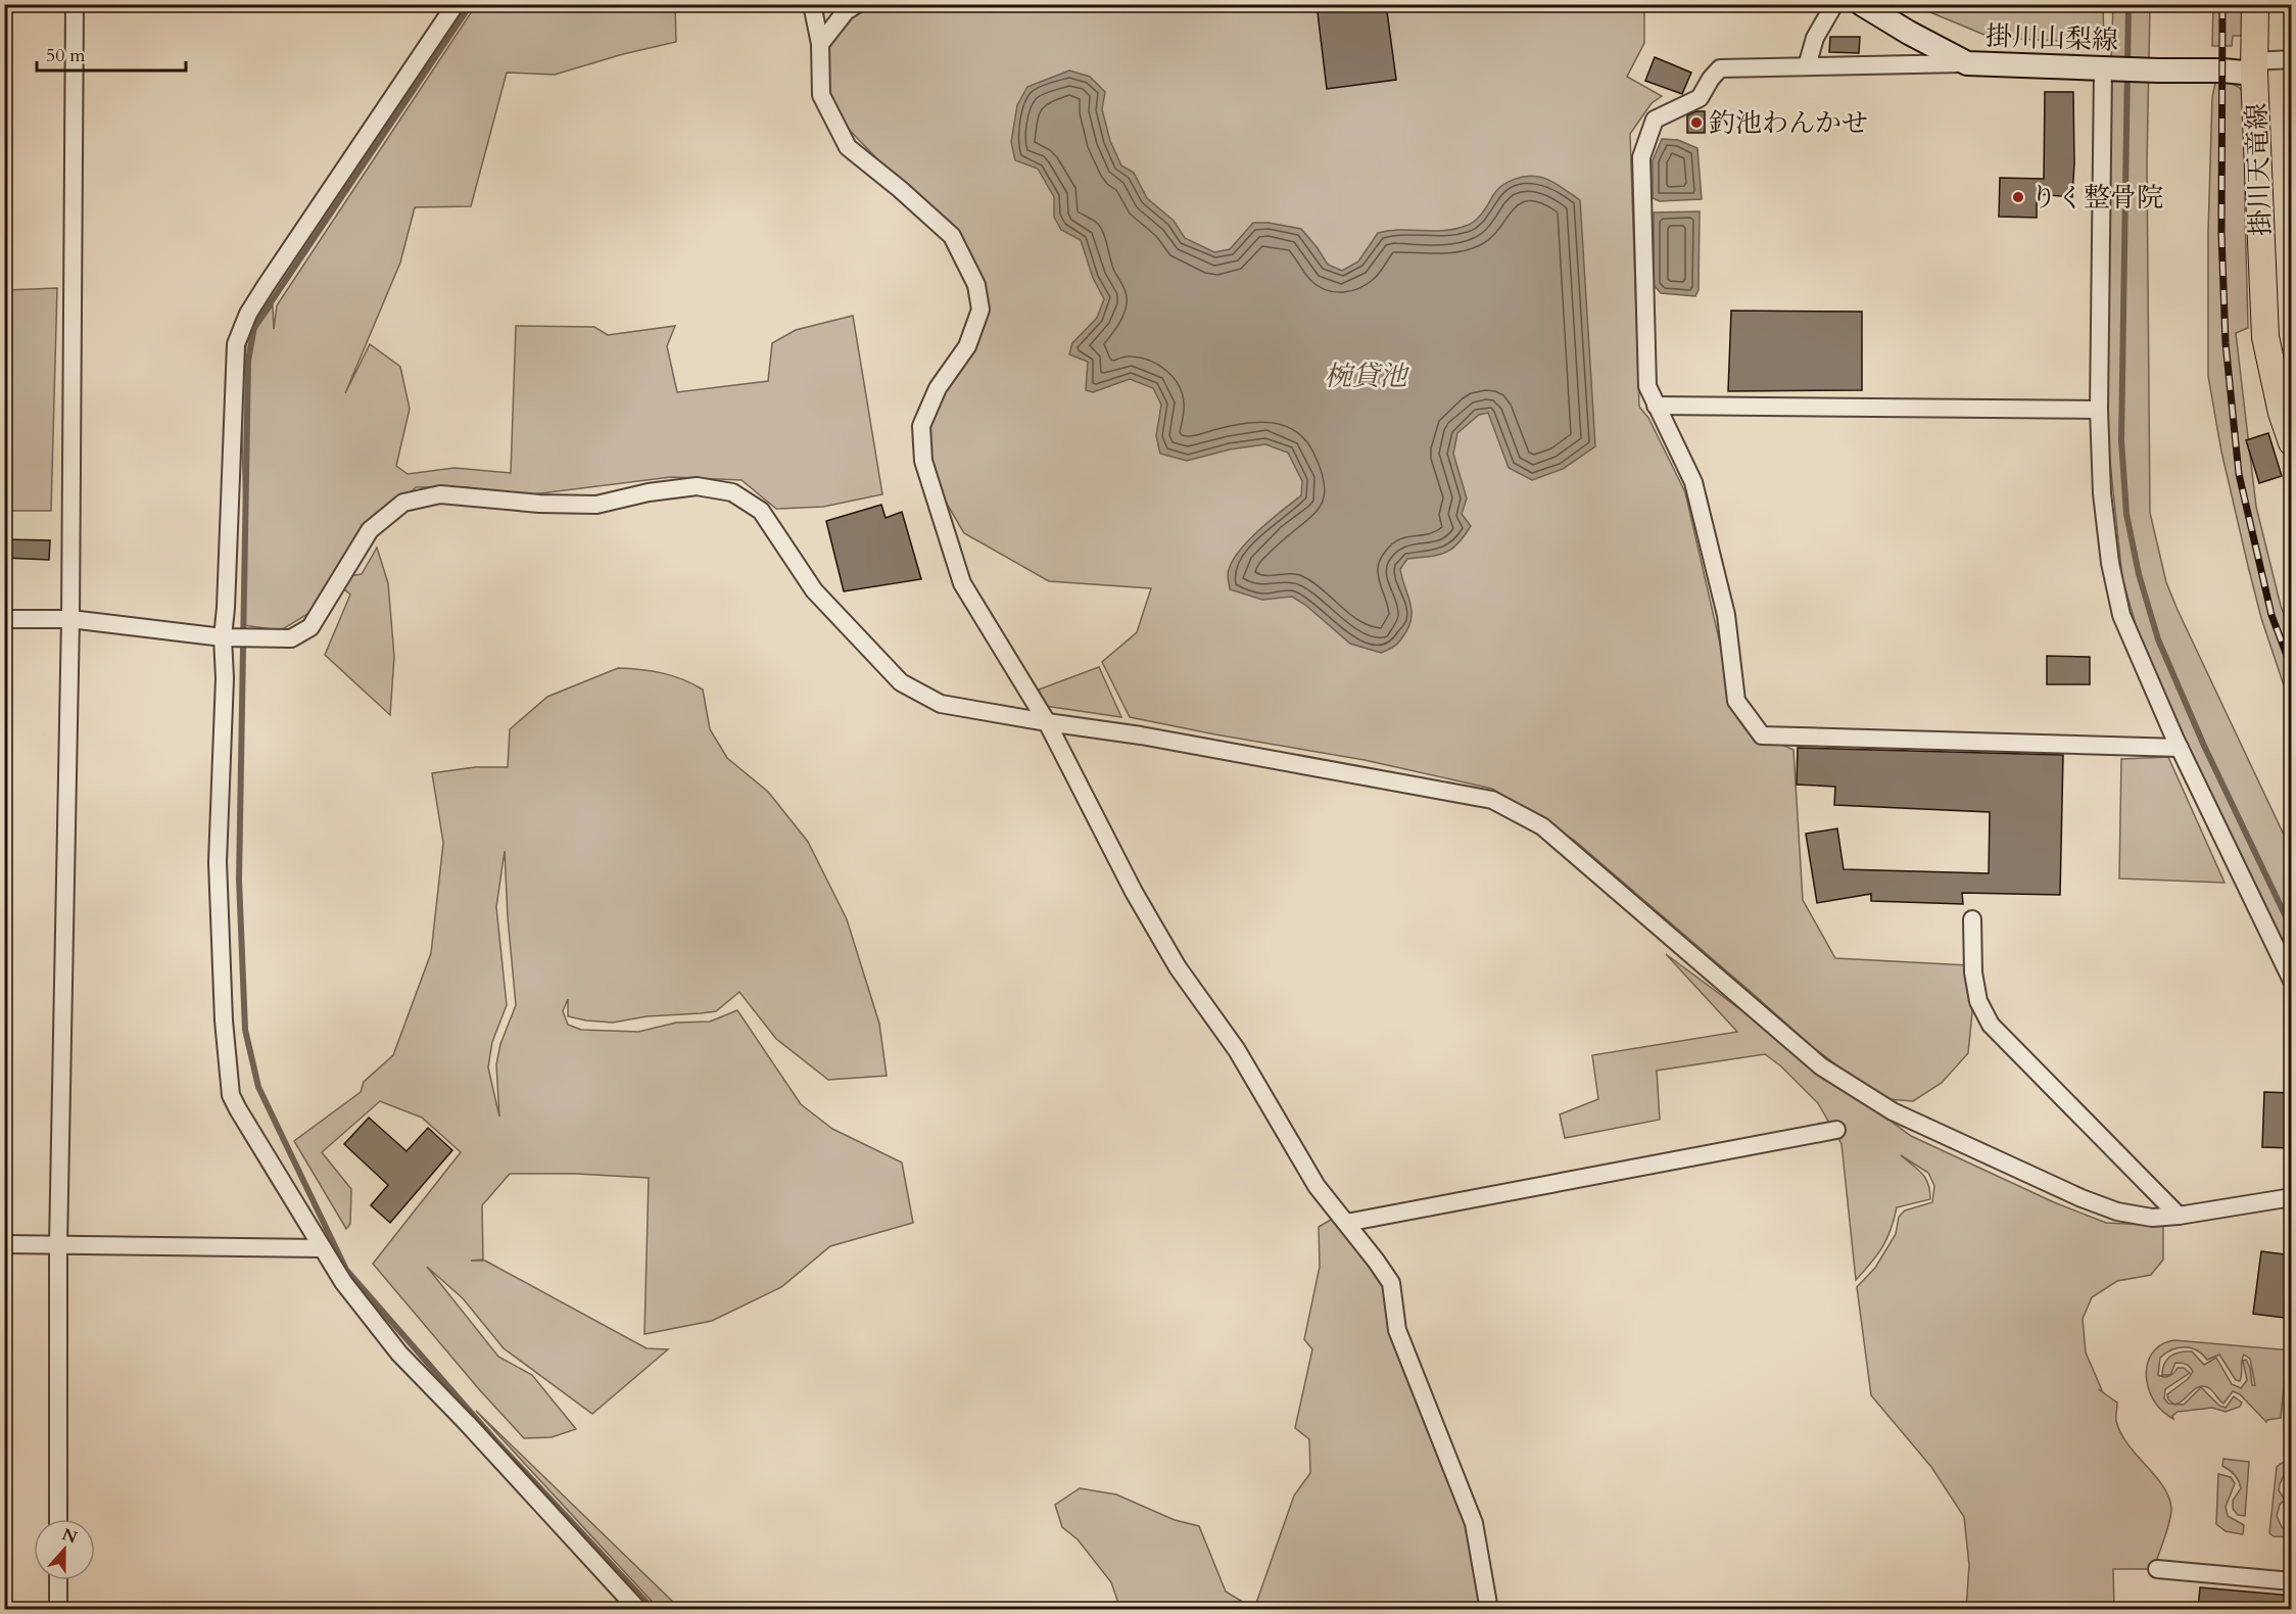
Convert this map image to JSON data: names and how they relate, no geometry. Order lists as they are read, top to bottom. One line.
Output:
{"streets":{"main road":["掛川山梨線","掛川天竜線"]},"crossings":[["掛川山梨線","掛川天竜線"]],"water":["椀貸池"],"places":["釣池わんかせ","りく整骨院"],"scale_bar":"50 m","north":"top"}
